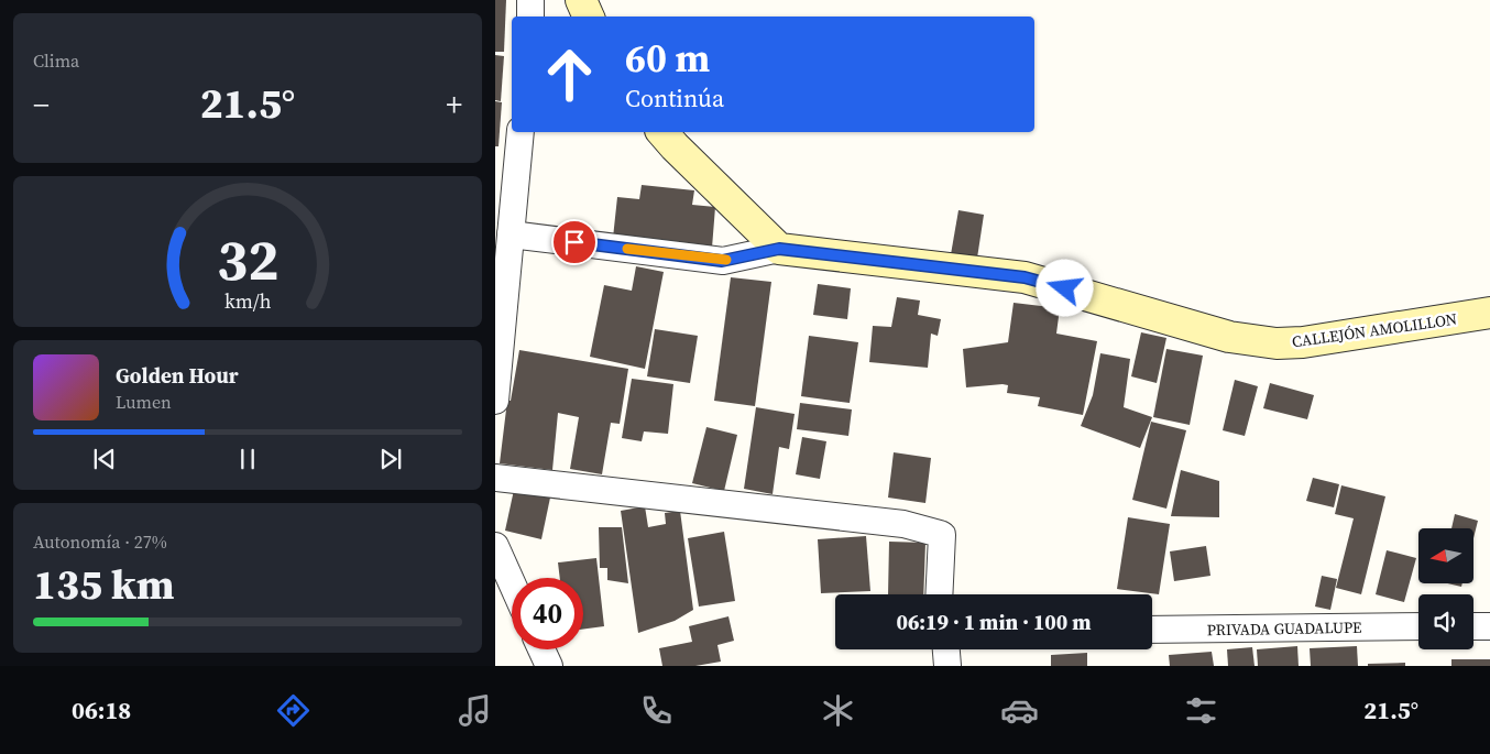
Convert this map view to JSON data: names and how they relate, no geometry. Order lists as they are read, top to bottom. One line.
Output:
{"streets":{"street":["CALLEJÓN AMOLILLON","PRIVADA GUADALUPE"]},"north":"left","page":{"tile":["Clima",["Autonomía · 27%","135 km"]],"turn":["60 m","Continúa"],"heat":["−","21.5°","+"],"song":["Golden Hour","Lumen"],"limit":"40","trip":"06:19 · 1 min · 100 m","tabs":["06:18","21.5°"],"gauge":["32","km/h"]}}
